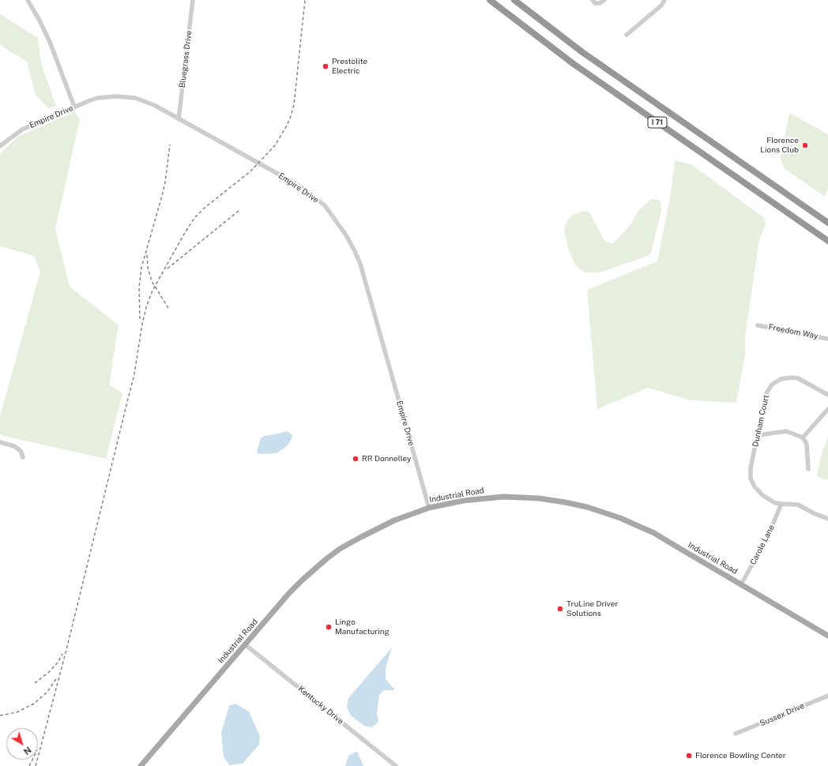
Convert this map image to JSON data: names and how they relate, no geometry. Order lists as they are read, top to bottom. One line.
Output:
{"streets":{"highway":["I 71"],"main road":["Industrial Road"],"street":["Bluegrass Drive","Empire Drive","Freedom Way","Dunham Court","Carole Lane","Kentucky Drive","Sussex Drive"]},"crossings":[["Bluegrass Drive","Empire Drive"],["Empire Drive","Industrial Road"],["Dunham Court","Carole Lane"],["Industrial Road","Carole Lane"],["Industrial Road","Kentucky Drive"]],"places":["Prestolite Electric","Florence Lions Club","RR Donnelley","TruLine Driver Solutions","Lingo Manufacturing","Florence Bowling Center"],"north":"bottom right"}
